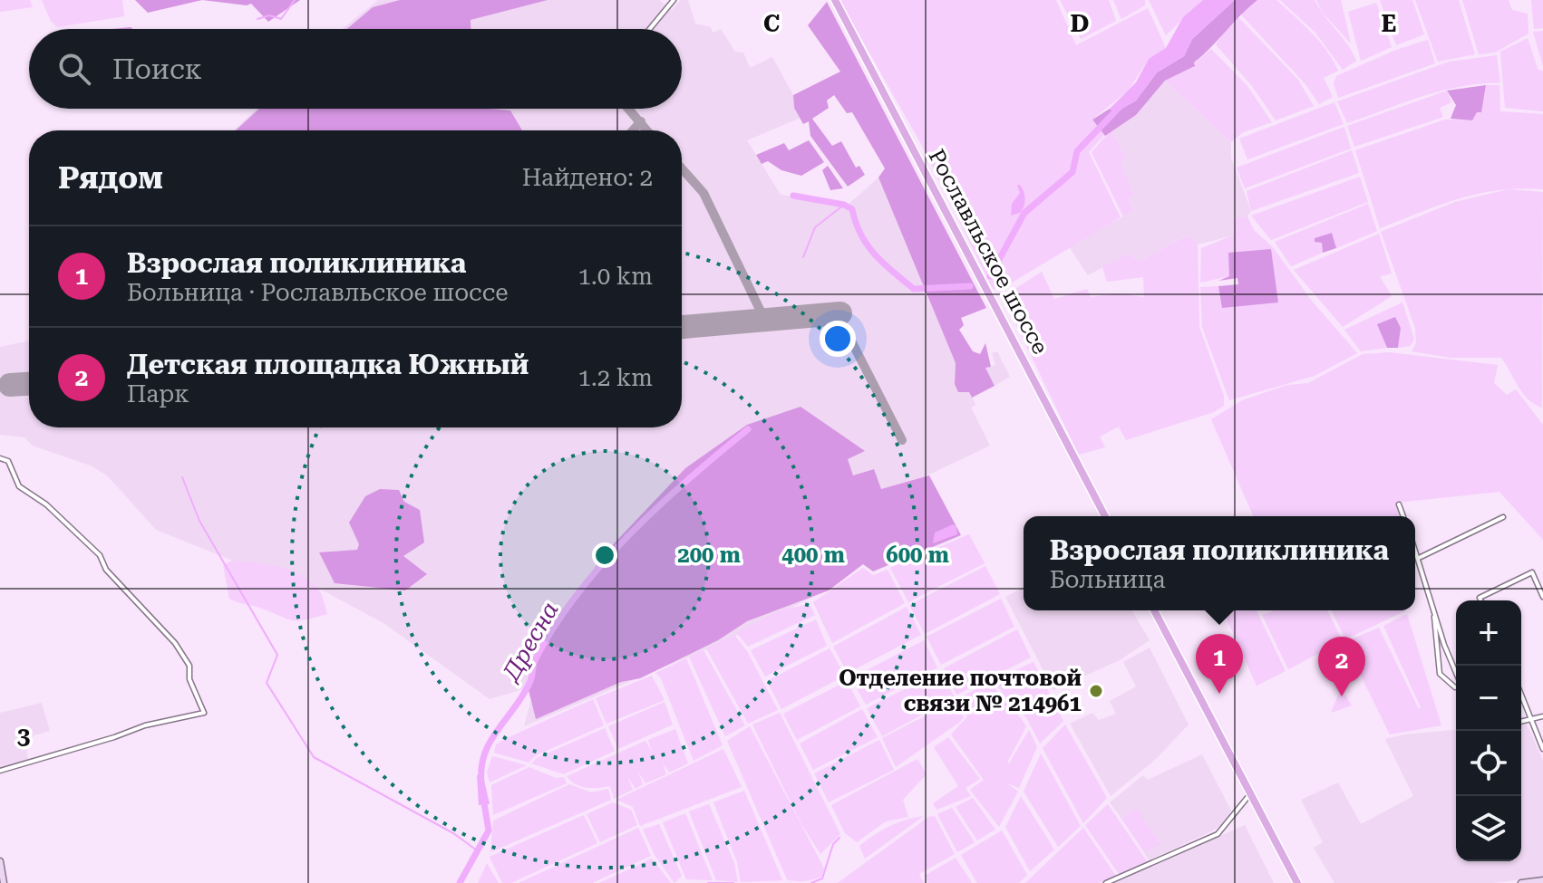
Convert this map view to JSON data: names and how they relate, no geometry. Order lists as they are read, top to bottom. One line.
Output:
{"streets":{"main road":["Рославльское шоссе"]},"water":["Дресна"],"places":["Отделение почтовой связи № 214961"],"page":{"search":"Поиск","heading":["Рядом","Найдено: 2"],"list":[{"mark":"1","name":"Взрослая поликлиника","note":"Больница · Рославльское шоссе","value":"1.0 km"},{"mark":"2","name":"Детская площадка Южный","note":"Парк","value":"1.2 km"}],"popup":["Взрослая поликлиника","Больница"],"map_buttons":["+","−"],"pins":["1","2"]},"grid":{"columns":["C","D","E"],"rows":["3"]},"rings":["200 m","400 m","600 m"]}
